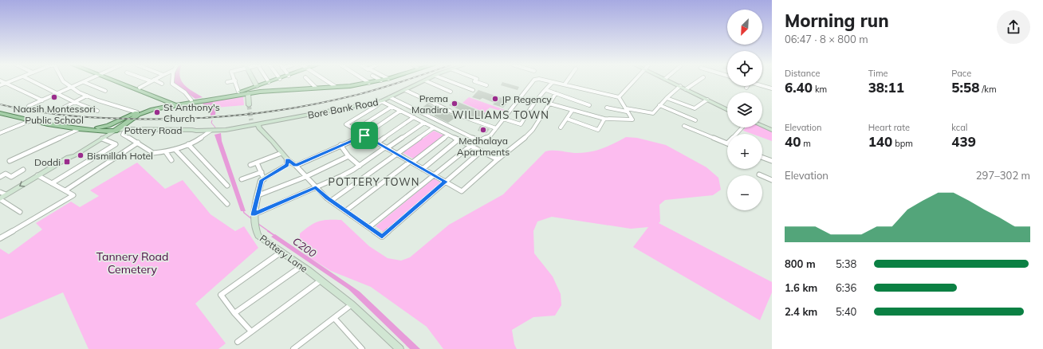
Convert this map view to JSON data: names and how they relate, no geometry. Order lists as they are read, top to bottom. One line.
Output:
{"streets":{"street":["Bore Bank Road","Pottery Road","Pottery Lane"]},"crossings":[["Bore Bank Road","Pottery Road"]],"districts":["WILLIAMS TOWN","POTTERY TOWN"],"water":["C200"],"parks":["Tannery Road Cemetery"],"places":{"other":["Naasih Montessori Public School","JP Regency","Prema Mandira","St Anthony's Church","Medhalaya Apartments","Bismillah Hotel"],"transit":["Doddi"]},"north":"bottom left","page":{"heading":["Morning run","06:47 · 8 × 800 m"],"map_buttons":["+","−"],"stats":[["Distance","6.40 km"],["Time","38:11"],["Pace","5:58 /km"],["Elevation","40 m"],["Heart rate","140 bpm"],["kcal","439"]],"chart":["Elevation","297–302 m"],"list":[{"name":"800 m","note":"5:38"},{"name":"1.6 km","note":"6:36"},{"name":"2.4 km","note":"5:40"}]}}
